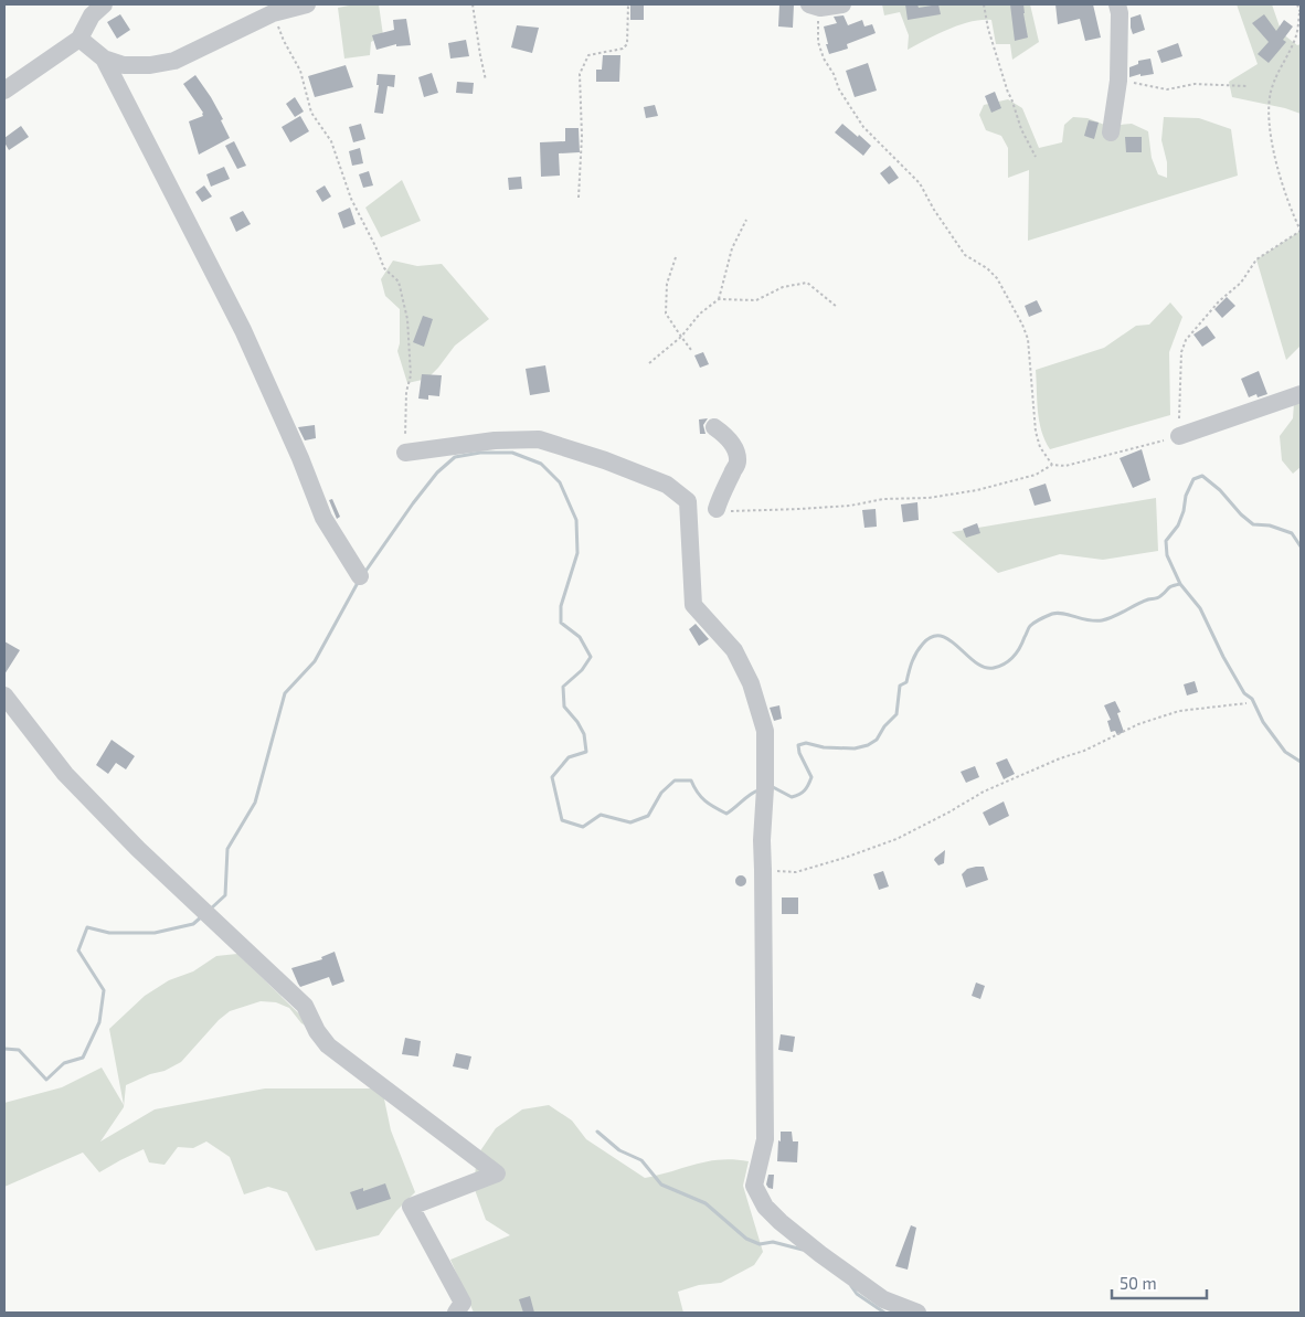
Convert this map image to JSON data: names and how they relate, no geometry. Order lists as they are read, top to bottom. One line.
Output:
{"scale_bar":"50 m"}
